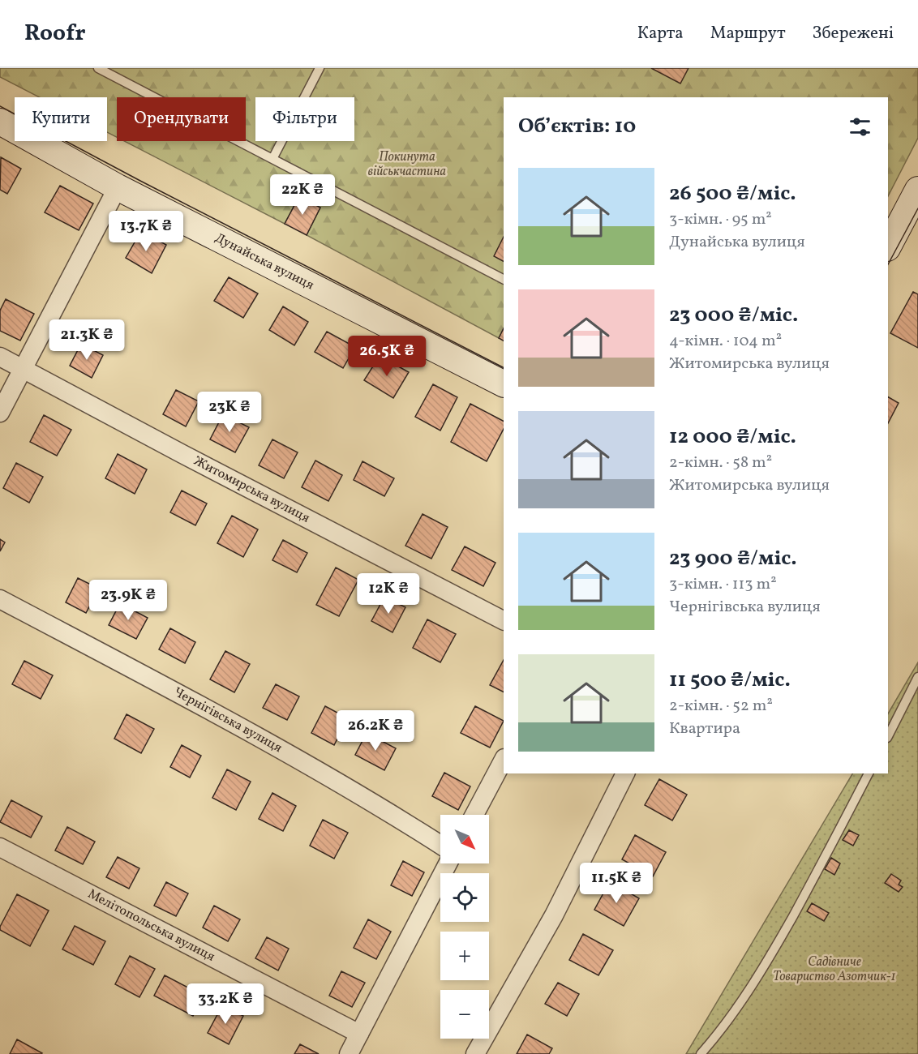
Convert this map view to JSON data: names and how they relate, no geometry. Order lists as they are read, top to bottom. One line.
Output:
{"streets":{"street":["Дунайська вулиця","Житомирська вулиця","Чернігівська вулиця","Мелітопольська вулиця"]},"parks":["Покинута військчастина","Садівниче Товариство Азотчик-1"],"north":"bottom right","page":{"header":"Roofr","nav":["Карта","Маршрут","Збережені"],"chip":["Купити","Орендувати","Фільтри"],"heading":"Об’єктів: 10","list":[{"name":"26 500 ₴/міс.","note":"3-кімн. · 95 m² · Дунайська вулиця"},{"name":"23 000 ₴/міс.","note":"4-кімн. · 104 m² · Житомирська вулиця"},{"name":"12 000 ₴/міс.","note":"2-кімн. · 58 m² · Житомирська вулиця"},{"name":"23 900 ₴/міс.","note":"3-кімн. · 113 m² · Чернігівська вулиця"},{"name":"11 500 ₴/міс.","note":"2-кімн. · 52 m² · Квартира"}],"price":["22K ₴","13.7K ₴","21.3K ₴","26.5K ₴","23K ₴","12K ₴","23.9K ₴","26.2K ₴","11.5K ₴","33.2K ₴"],"map_buttons":["+","−"]}}
